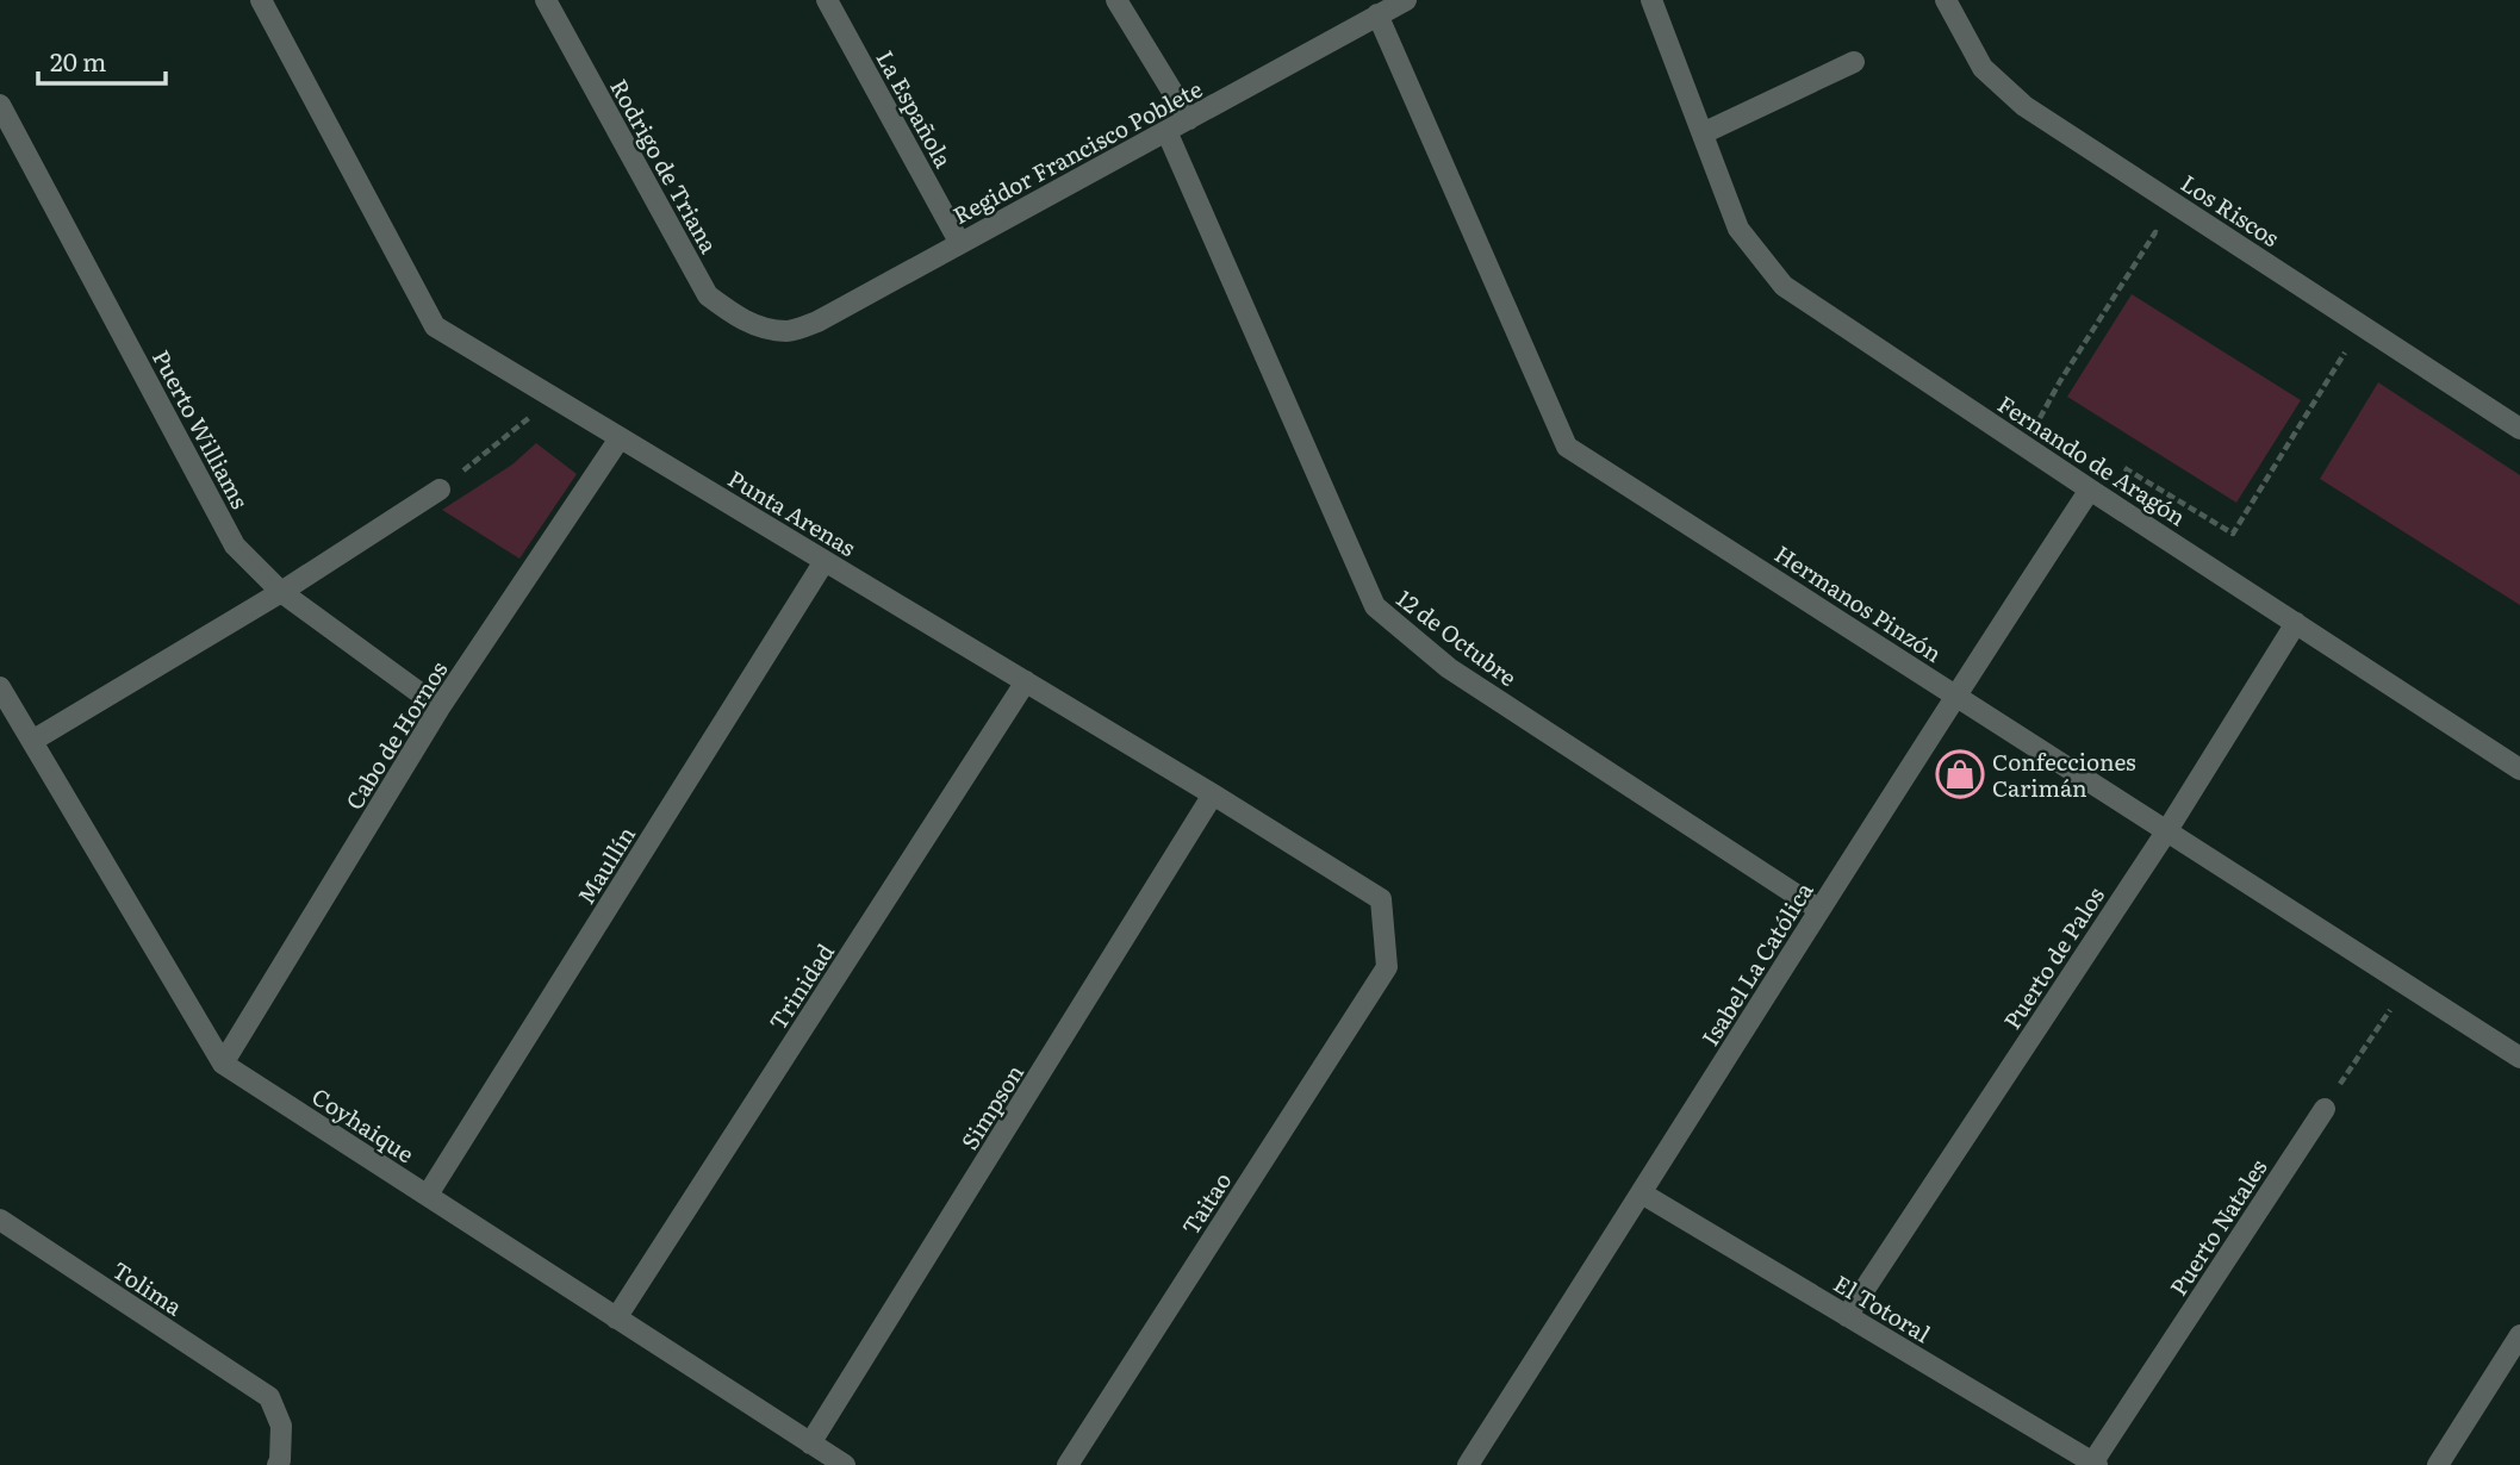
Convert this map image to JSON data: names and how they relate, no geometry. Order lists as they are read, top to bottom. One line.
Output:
{"streets":{"street":["La Española","Regidor Francisco Poblete","Rodrigo de Triana","Los Riscos","Puerto Williams","Fernando de Aragón","Punta Arenas","Hermanos Pinzón","12 de Octubre","Cabo de Hornos","Maullín","Puerto de Palos","Isabel La Católica","Trinidad","Simpson","Coyhaique","Taitao","Puerto Natales","Tolima","El Totoral"]},"crossings":[["La Española","Regidor Francisco Poblete"],["Regidor Francisco Poblete","Rodrigo de Triana"],["Regidor Francisco Poblete","Hermanos Pinzón"],["Regidor Francisco Poblete","12 de Octubre"],["Puerto Williams","Cabo de Hornos"],["Fernando de Aragón","Puerto de Palos"],["Fernando de Aragón","Isabel La Católica"],["Punta Arenas","Cabo de Hornos"],["Punta Arenas","Maullín"],["Punta Arenas","Trinidad"],["Punta Arenas","Simpson"],["Punta Arenas","Taitao"],["Hermanos Pinzón","Puerto de Palos"],["Hermanos Pinzón","Isabel La Católica"],["12 de Octubre","Isabel La Católica"],["Cabo de Hornos","Coyhaique"],["Maullín","Coyhaique"],["Puerto de Palos","El Totoral"],["Isabel La Católica","El Totoral"],["Trinidad","Coyhaique"],["Simpson","Coyhaique"],["Puerto Natales","El Totoral"]],"places":{"shop":["Confecciones Carimán"]},"scale_bar":"20 m"}
